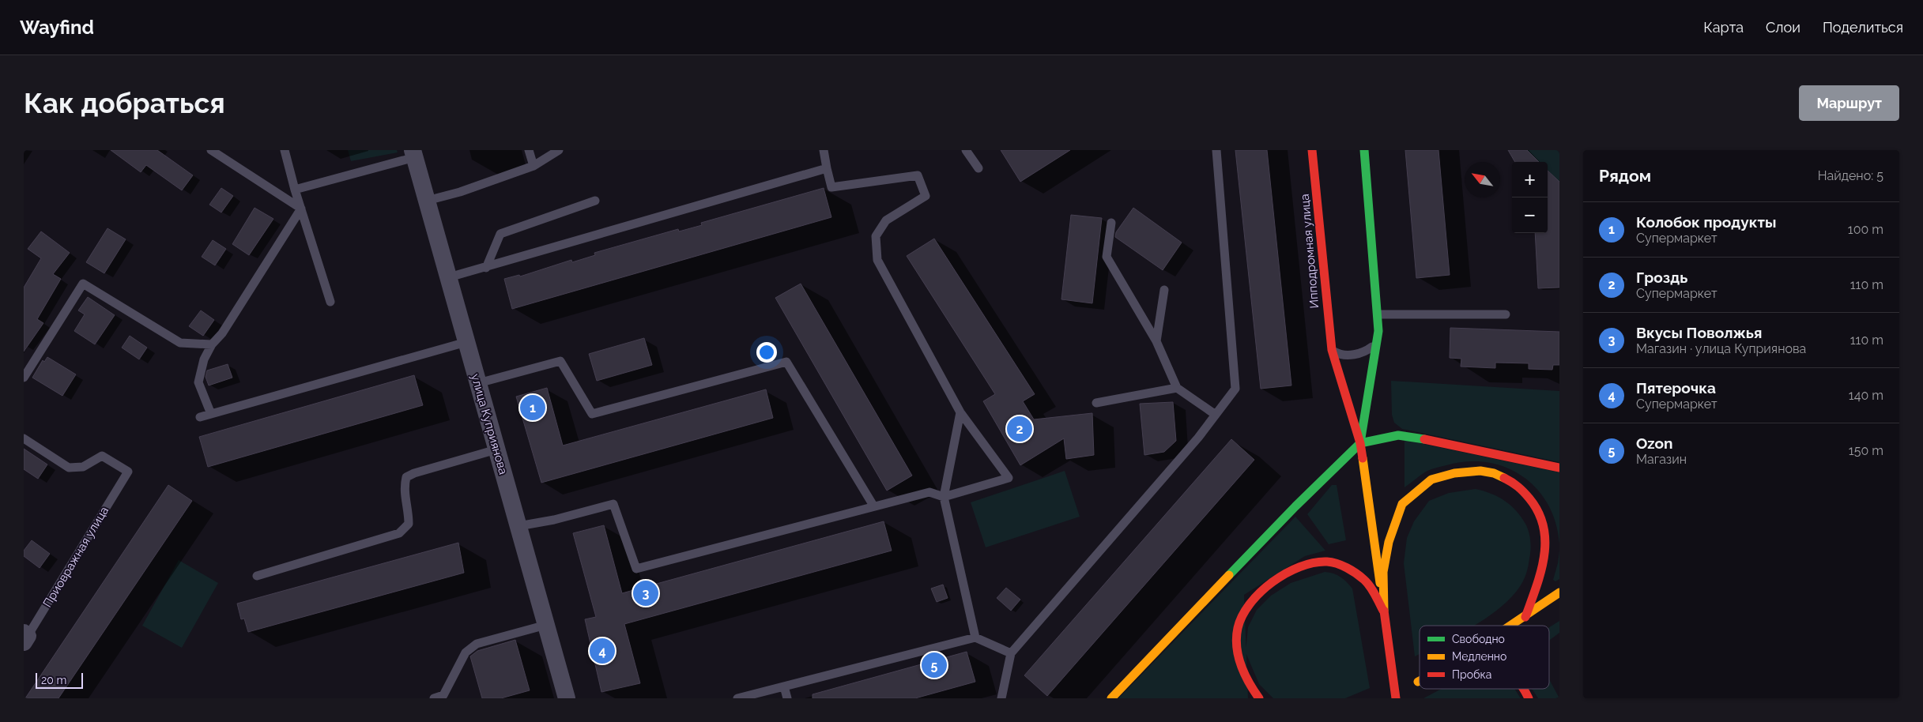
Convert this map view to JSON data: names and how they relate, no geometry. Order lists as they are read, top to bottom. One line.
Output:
{"streets":{"street":["Ипподромная улица","улица Куприянова"],"lane":["Приовражная улица"]},"legend":["Свободно","Медленно","Пробка"],"scale_bar":"20 m","north":"top left","page":{"header":"Wayfind","nav":["Карта","Слои","Поделиться"],"buttons":"Маршрут","title":"Как добраться","heading":["Рядом","Найдено: 5"],"map_buttons":["+","−"],"list":[{"mark":"1","name":"Колобок продукты","note":"Супермаркет","value":"100 m"},{"mark":"2","name":"Гроздь","note":"Супермаркет","value":"110 m"},{"mark":"3","name":"Вкусы Поволжья","note":"Магазин · улица Куприянова","value":"110 m"},{"mark":"4","name":"Пятерочка","note":"Супермаркет","value":"140 m"},{"mark":"5","name":"Ozon","note":"Магазин","value":"150 m"}],"pins":["1","2","3","4","5"],"scale":"20 m"}}
